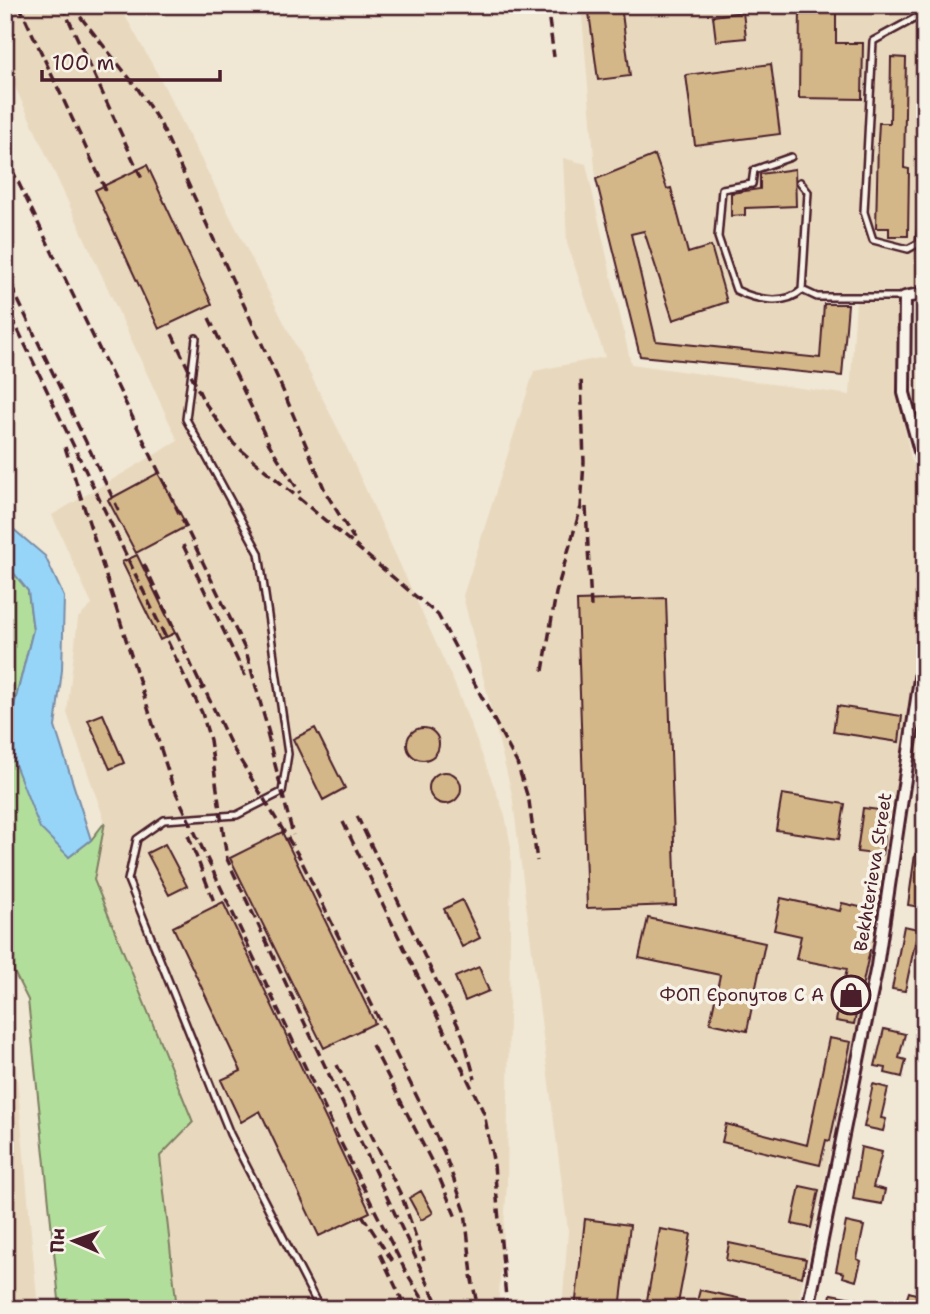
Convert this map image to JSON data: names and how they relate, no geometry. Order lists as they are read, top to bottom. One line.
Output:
{"streets":{"street":["Bekhterieva Street"]},"places":{"shop":["ФОП Єропутов С А"]},"scale_bar":"100 m","north":"left"}
